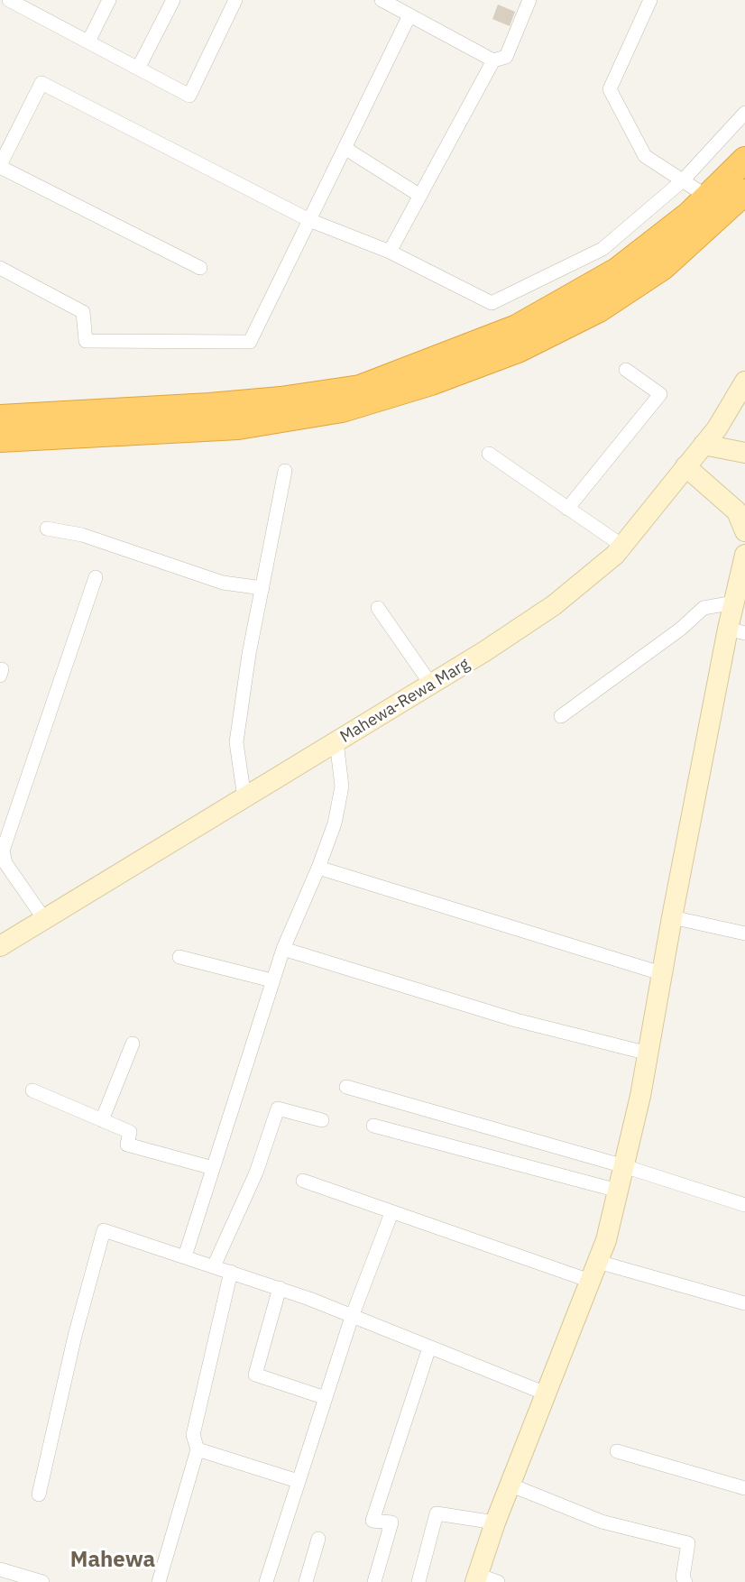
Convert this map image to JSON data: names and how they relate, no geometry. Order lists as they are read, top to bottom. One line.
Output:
{"streets":{"street":["Mahewa-Rewa Marg"]},"districts":["Mahewa"]}
